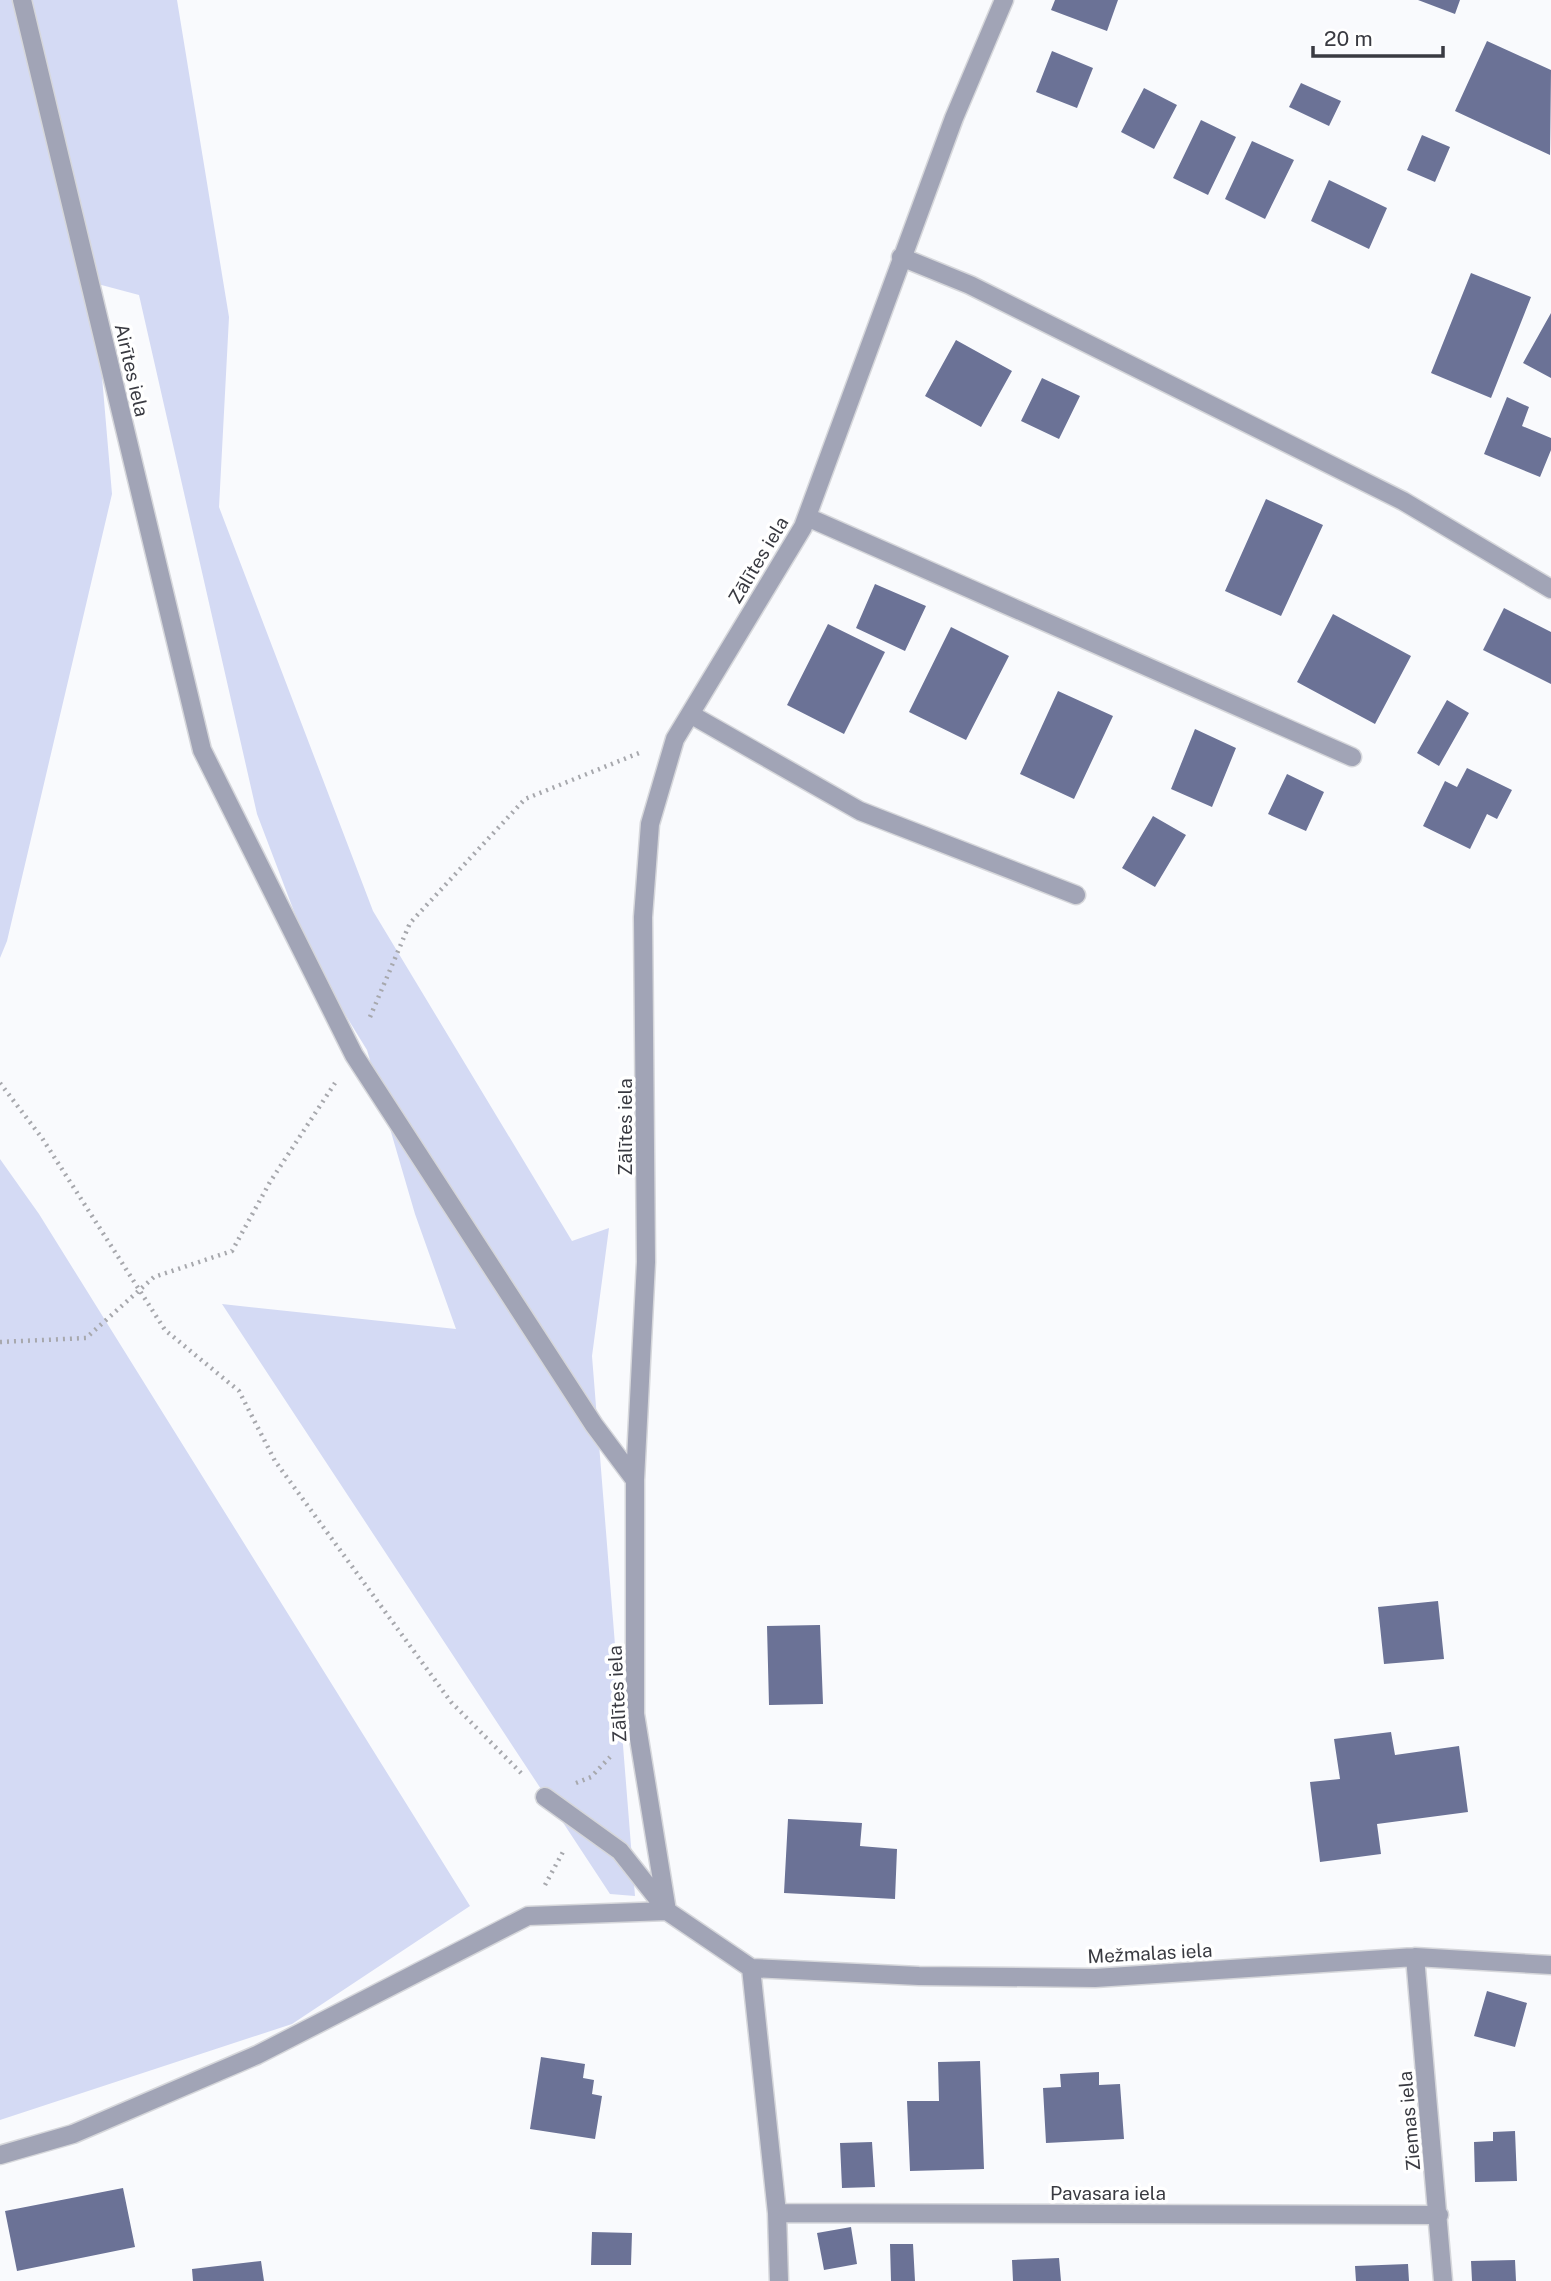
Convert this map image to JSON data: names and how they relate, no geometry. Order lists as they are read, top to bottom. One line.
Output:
{"streets":{"street":["Airītes iela","Zālītes iela","Mežmalas iela","Ziemas iela","Pavasara iela"]},"crossings":[["Airītes iela","Zālītes iela"],["Mežmalas iela","Ziemas iela"],["Ziemas iela","Pavasara iela"]],"scale_bar":"20 m"}
